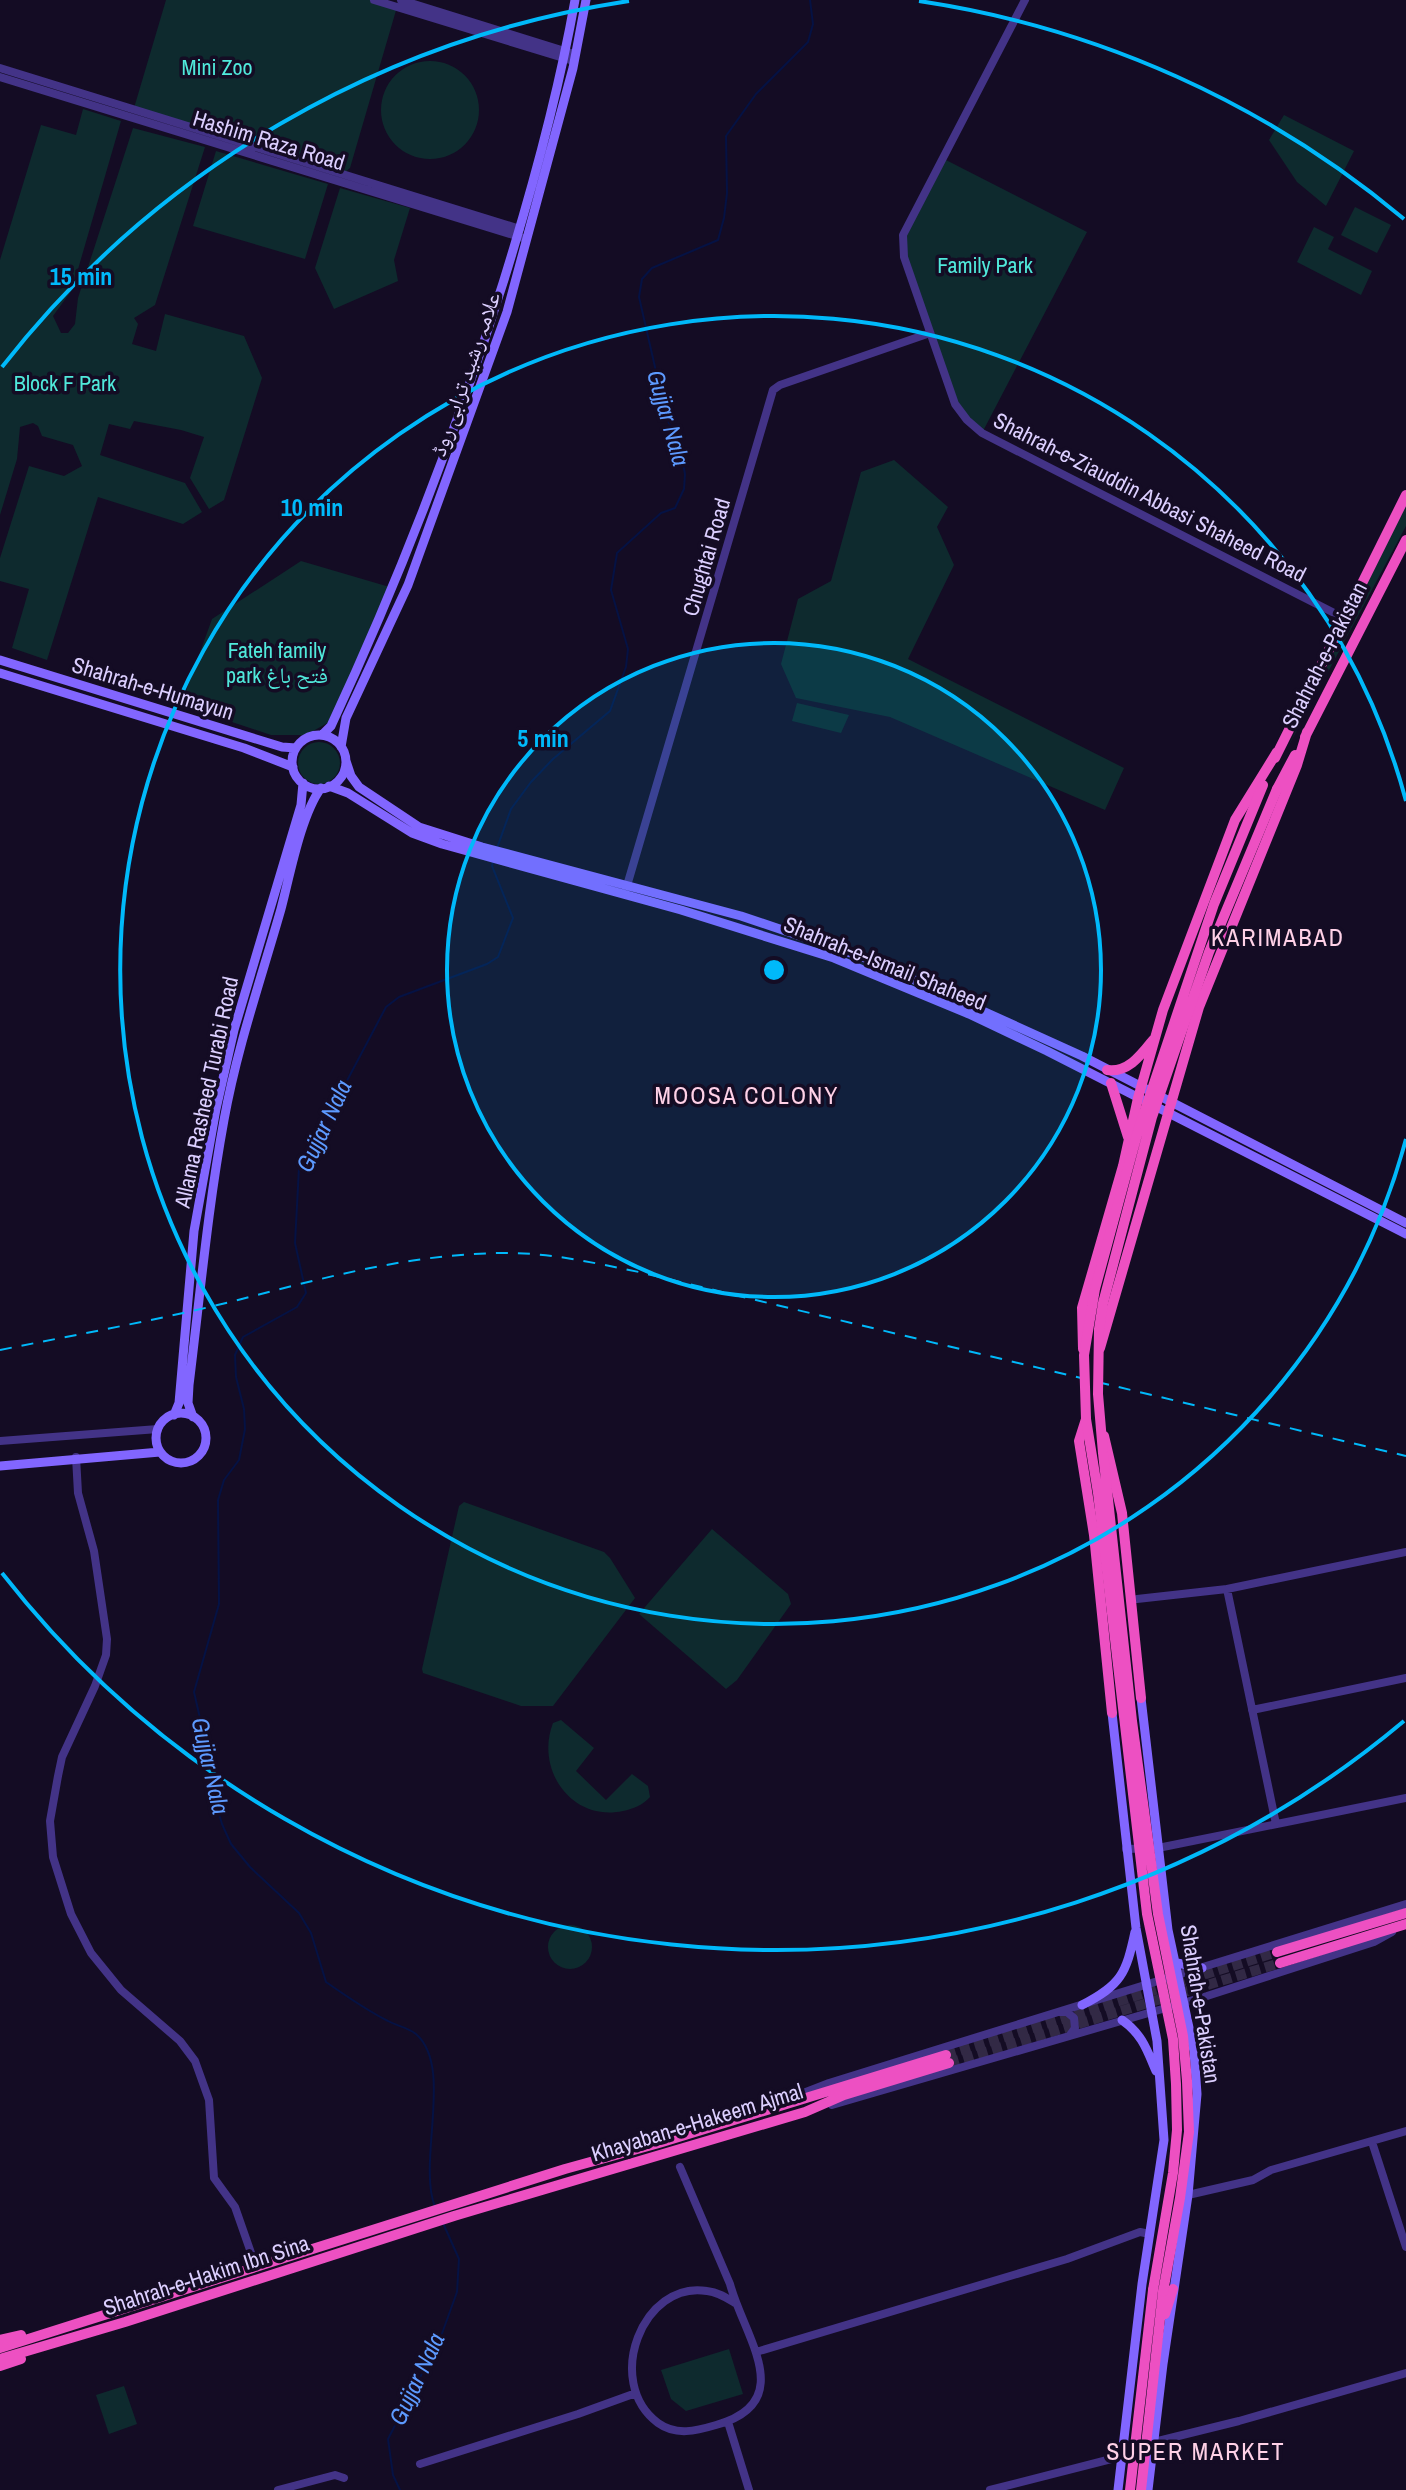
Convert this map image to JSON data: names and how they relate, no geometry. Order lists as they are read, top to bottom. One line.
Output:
{"streets":{"highway":["Shahrah-e-Pakistan","Khayaban-e-Hakeem Ajmal","Shahrah-e-Hakim Ibn Sina"],"main road":["علامہ رشید ترابی روڈ","Shahrah-e-Humayun","Shahrah-e-Ismail Shaheed","Allama Rasheed Turabi Road"],"street":["Hashim Raza Road","Shahrah-e-Ziauddin Abbasi Shaheed Road","Chughtai Road"]},"crossings":[["Hashim Raza Road","علامہ رشید ترابی روڈ"],["علامہ رشید ترابی روڈ","Shahrah-e-Humayun"],["علامہ رشید ترابی روڈ","Shahrah-e-Ismail Shaheed"],["علامہ رشید ترابی روڈ","Allama Rasheed Turabi Road"],["Shahrah-e-Ziauddin Abbasi Shaheed Road","Chughtai Road"],["Shahrah-e-Ziauddin Abbasi Shaheed Road","Shahrah-e-Pakistan"],["Chughtai Road","Shahrah-e-Ismail Shaheed"],["Shahrah-e-Humayun","Shahrah-e-Ismail Shaheed"],["Shahrah-e-Humayun","Allama Rasheed Turabi Road"],["Shahrah-e-Ismail Shaheed","Allama Rasheed Turabi Road"]],"districts":["KARIMABAD","MOOSA COLONY","SUPER MARKET"],"water":["Gujjar Nala"],"parks":["Mini Zoo","Family Park","Block F Park","Fateh family park فتح باغ"],"rings":["15 min","10 min","5 min"]}
